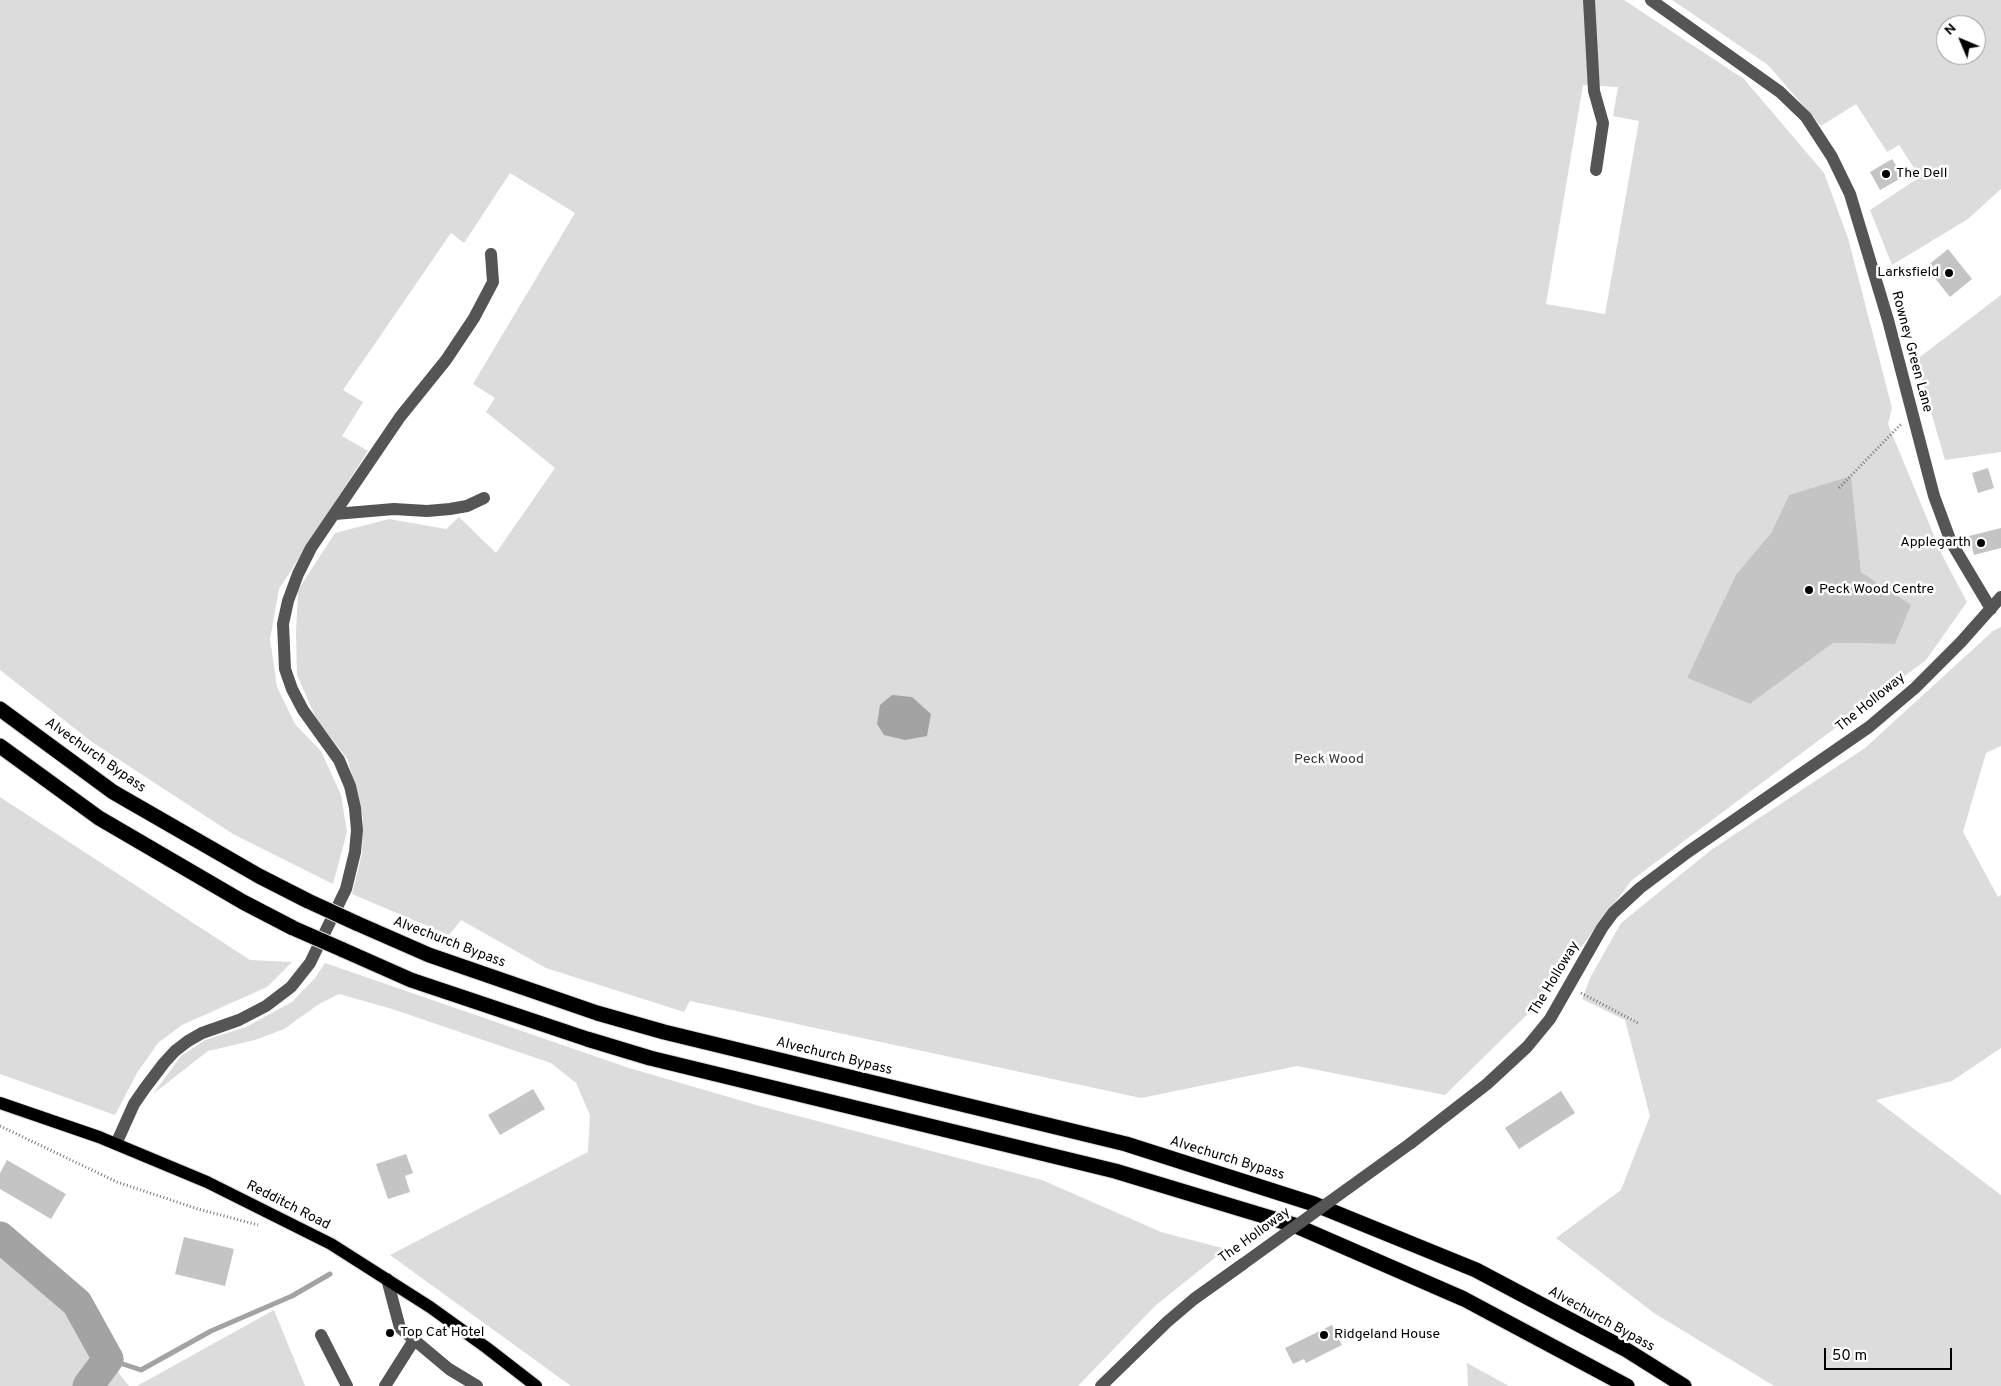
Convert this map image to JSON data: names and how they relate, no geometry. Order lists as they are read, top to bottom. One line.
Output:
{"streets":{"highway":["Alvechurch Bypass"],"main road":["Redditch Road"],"street":["Rowney Green Lane","The Holloway"]},"crossings":[["Rowney Green Lane","The Holloway"]],"parks":["Peck Wood"],"places":["The Dell","Larksfield","Applegarth","Peck Wood Centre","Top Cat Hotel","Ridgeland House"],"scale_bar":"50 m","north":"top left"}
